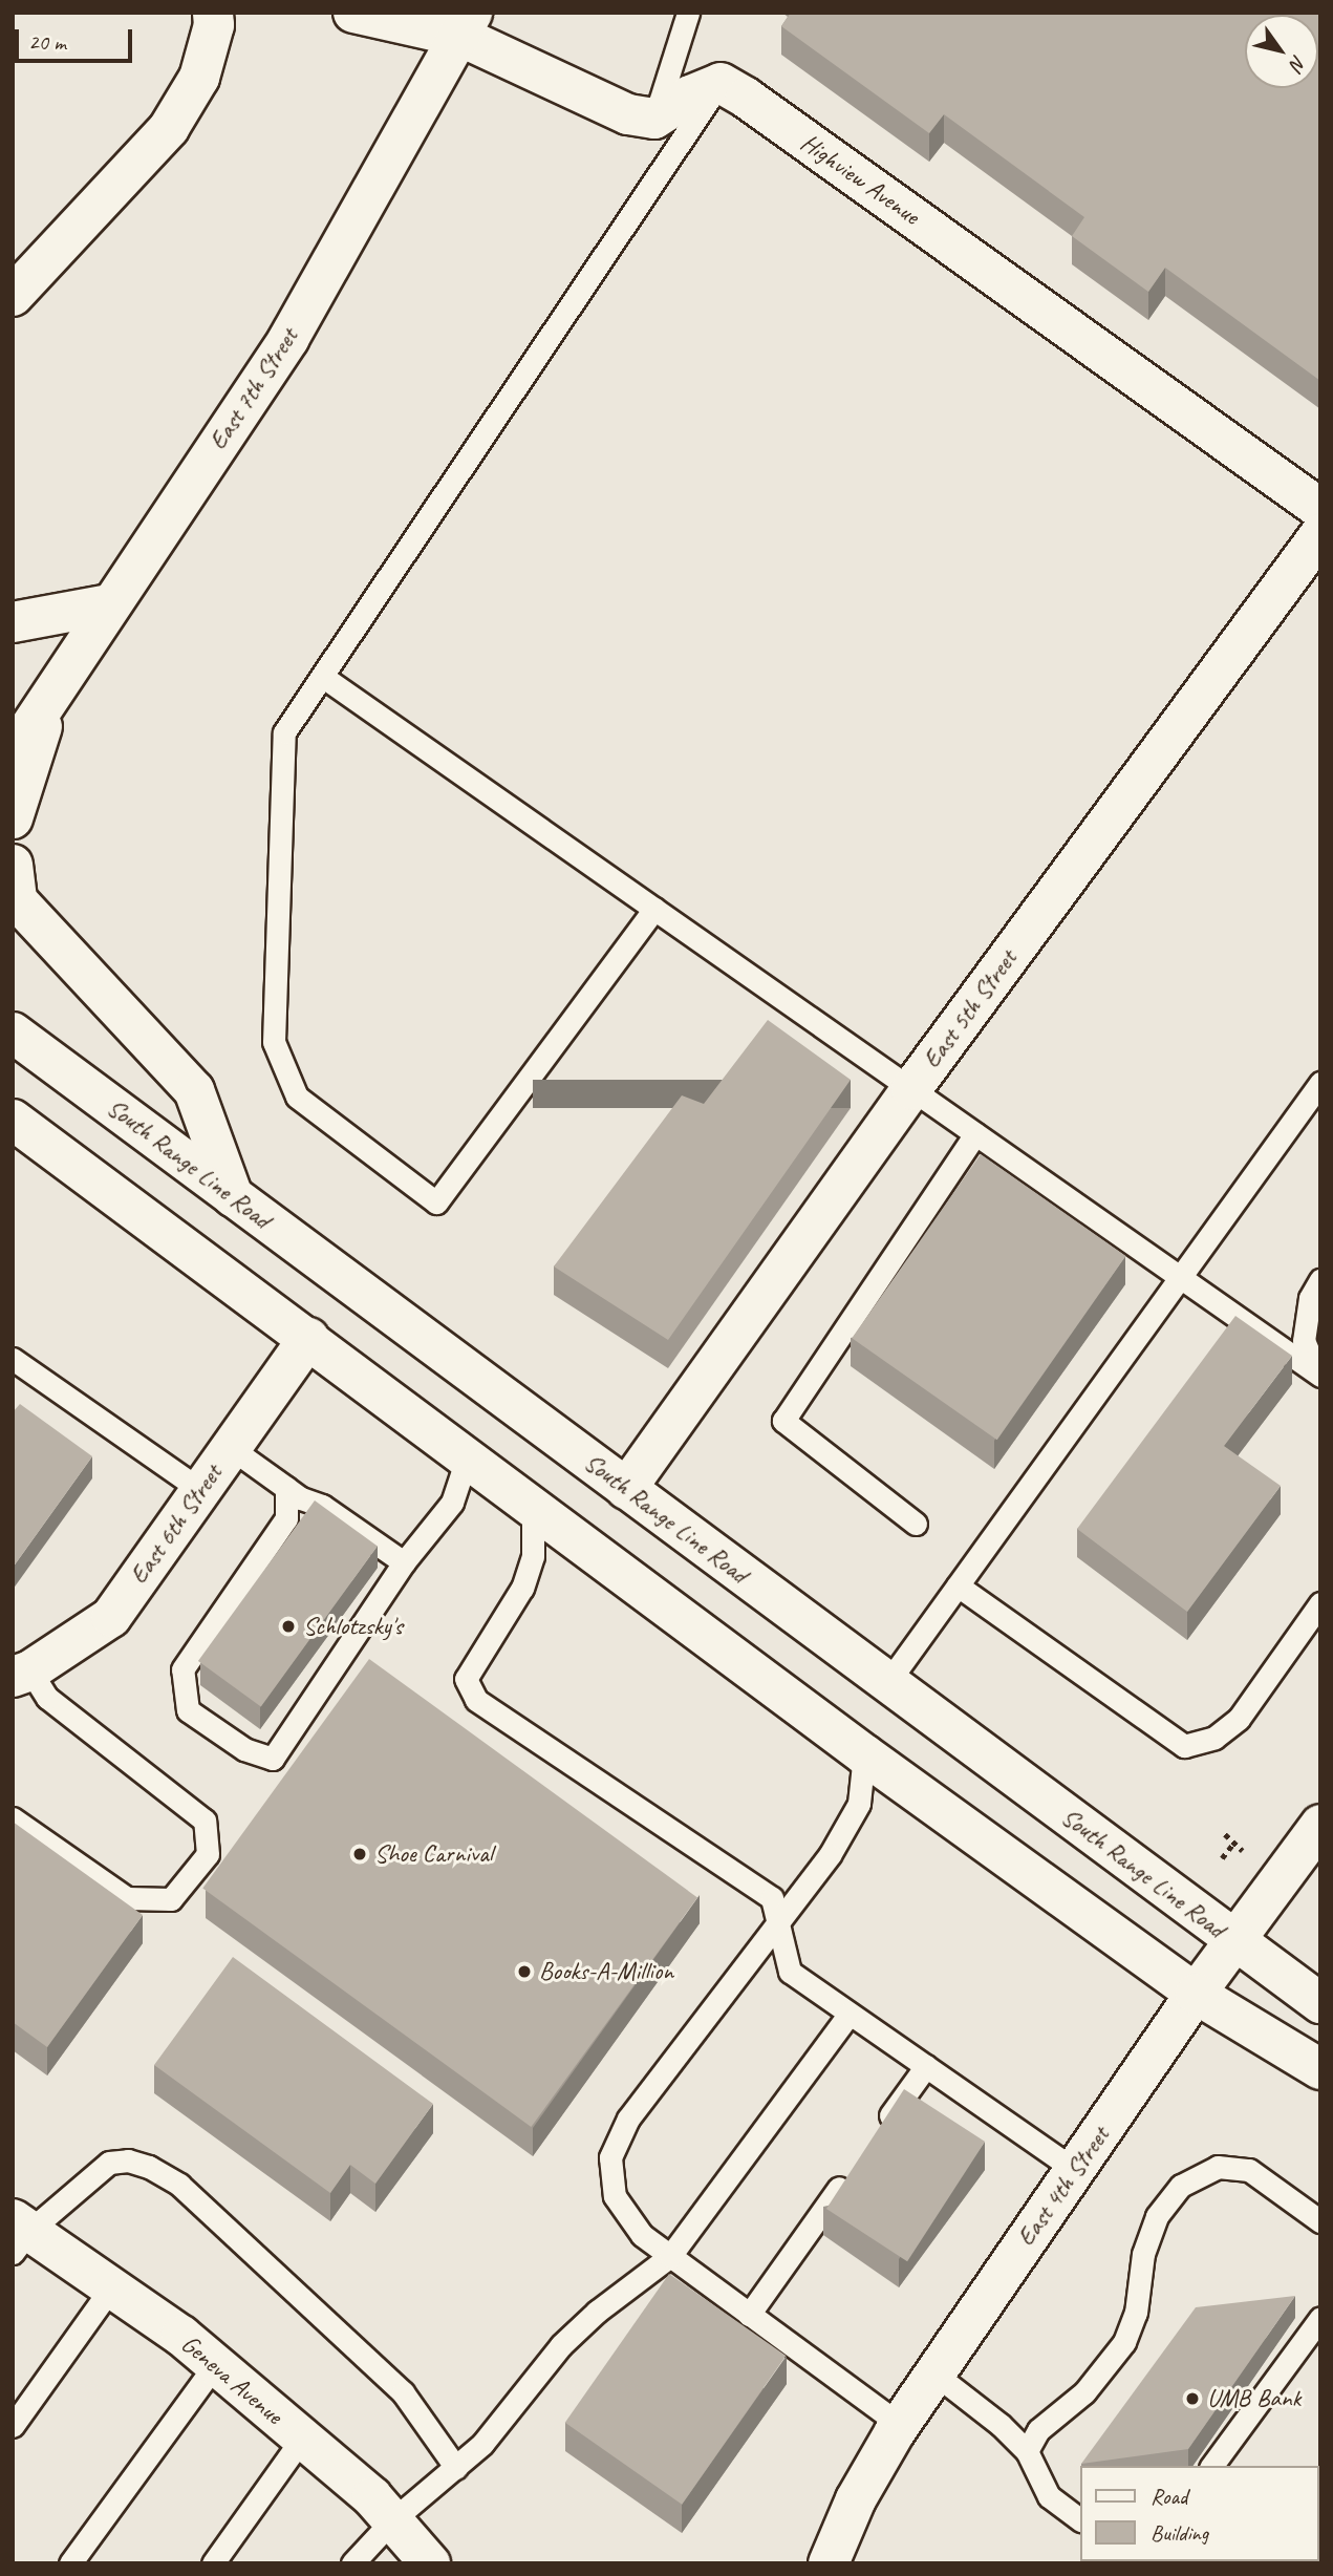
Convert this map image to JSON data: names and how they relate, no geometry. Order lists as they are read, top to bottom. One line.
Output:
{"streets":{"main road":["Highview Avenue","East 7th Street","East 5th Street","South Range Line Road","East 6th Street","East 4th Street","Geneva Avenue"]},"crossings":[["East 5th Street","South Range Line Road"],["South Range Line Road","East 4th Street"]],"places":["Schlotzsky's","Shoe Carnival","Books-A-Million","UMB Bank"],"legend":["Road","Building"],"scale_bar":"20 m","north":"bottom right"}
